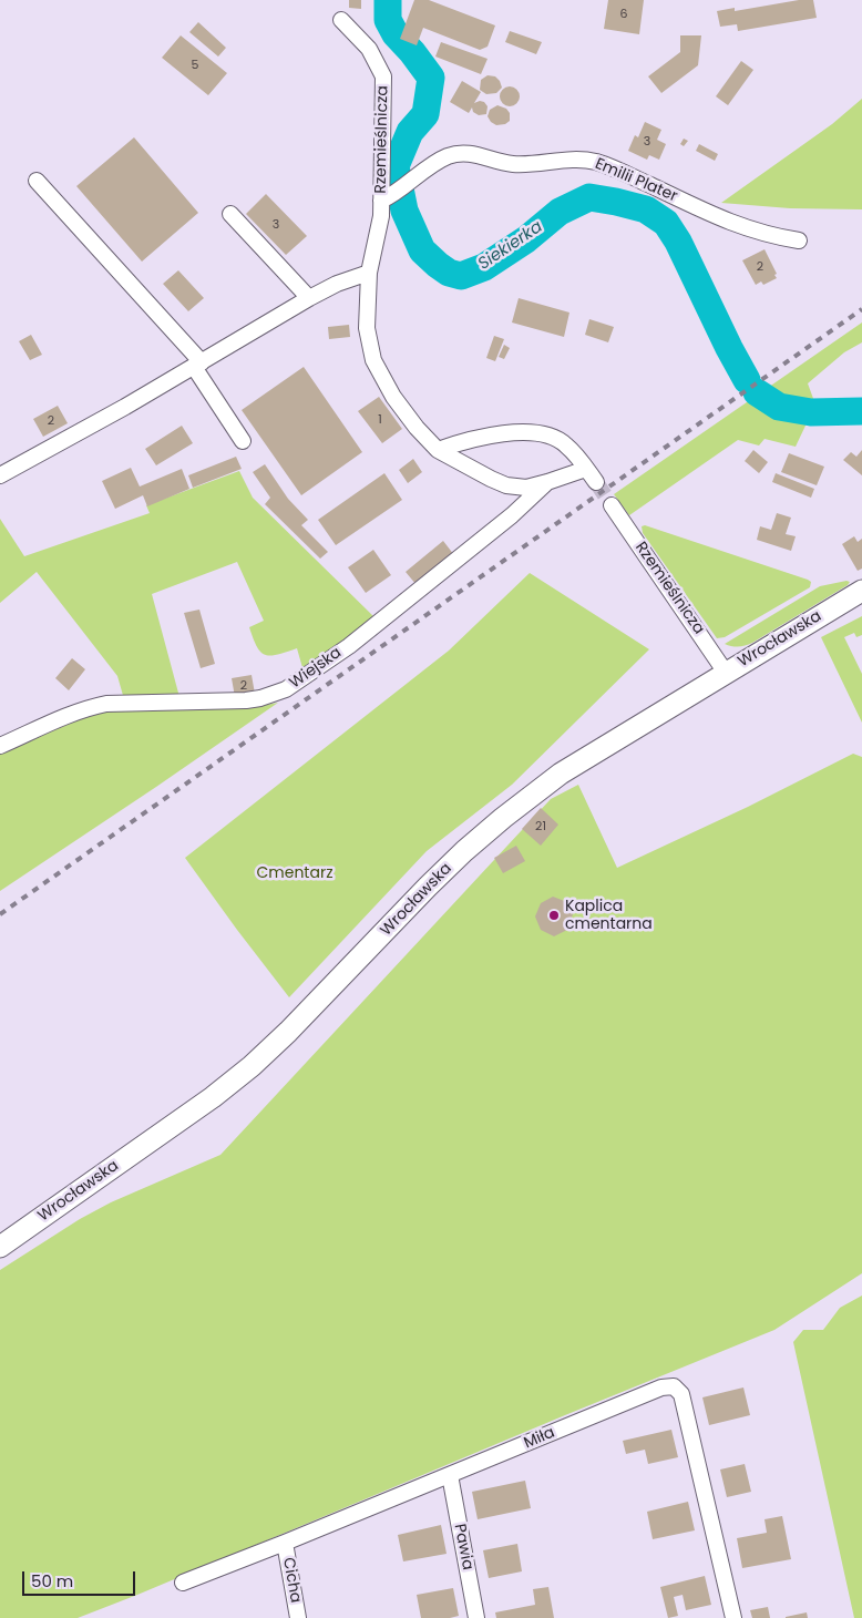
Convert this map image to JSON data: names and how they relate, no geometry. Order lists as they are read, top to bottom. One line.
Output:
{"streets":{"main road":["Wrocławska"],"street":["Rzemieślnicza","Emilii Plater","Wiejska","Miła","Pawia","Cicha"]},"crossings":[["Rzemieślnicza","Emilii Plater"],["Rzemieślnicza","Wrocławska"],["Rzemieślnicza","Wiejska"],["Miła","Pawia"],["Miła","Cicha"]],"water":["Siekierka"],"parks":["Cmentarz"],"places":["Kaplica cmentarna"],"house_numbers":["6","5","3","3","2","1","2","2","21"],"scale_bar":"50 m"}
